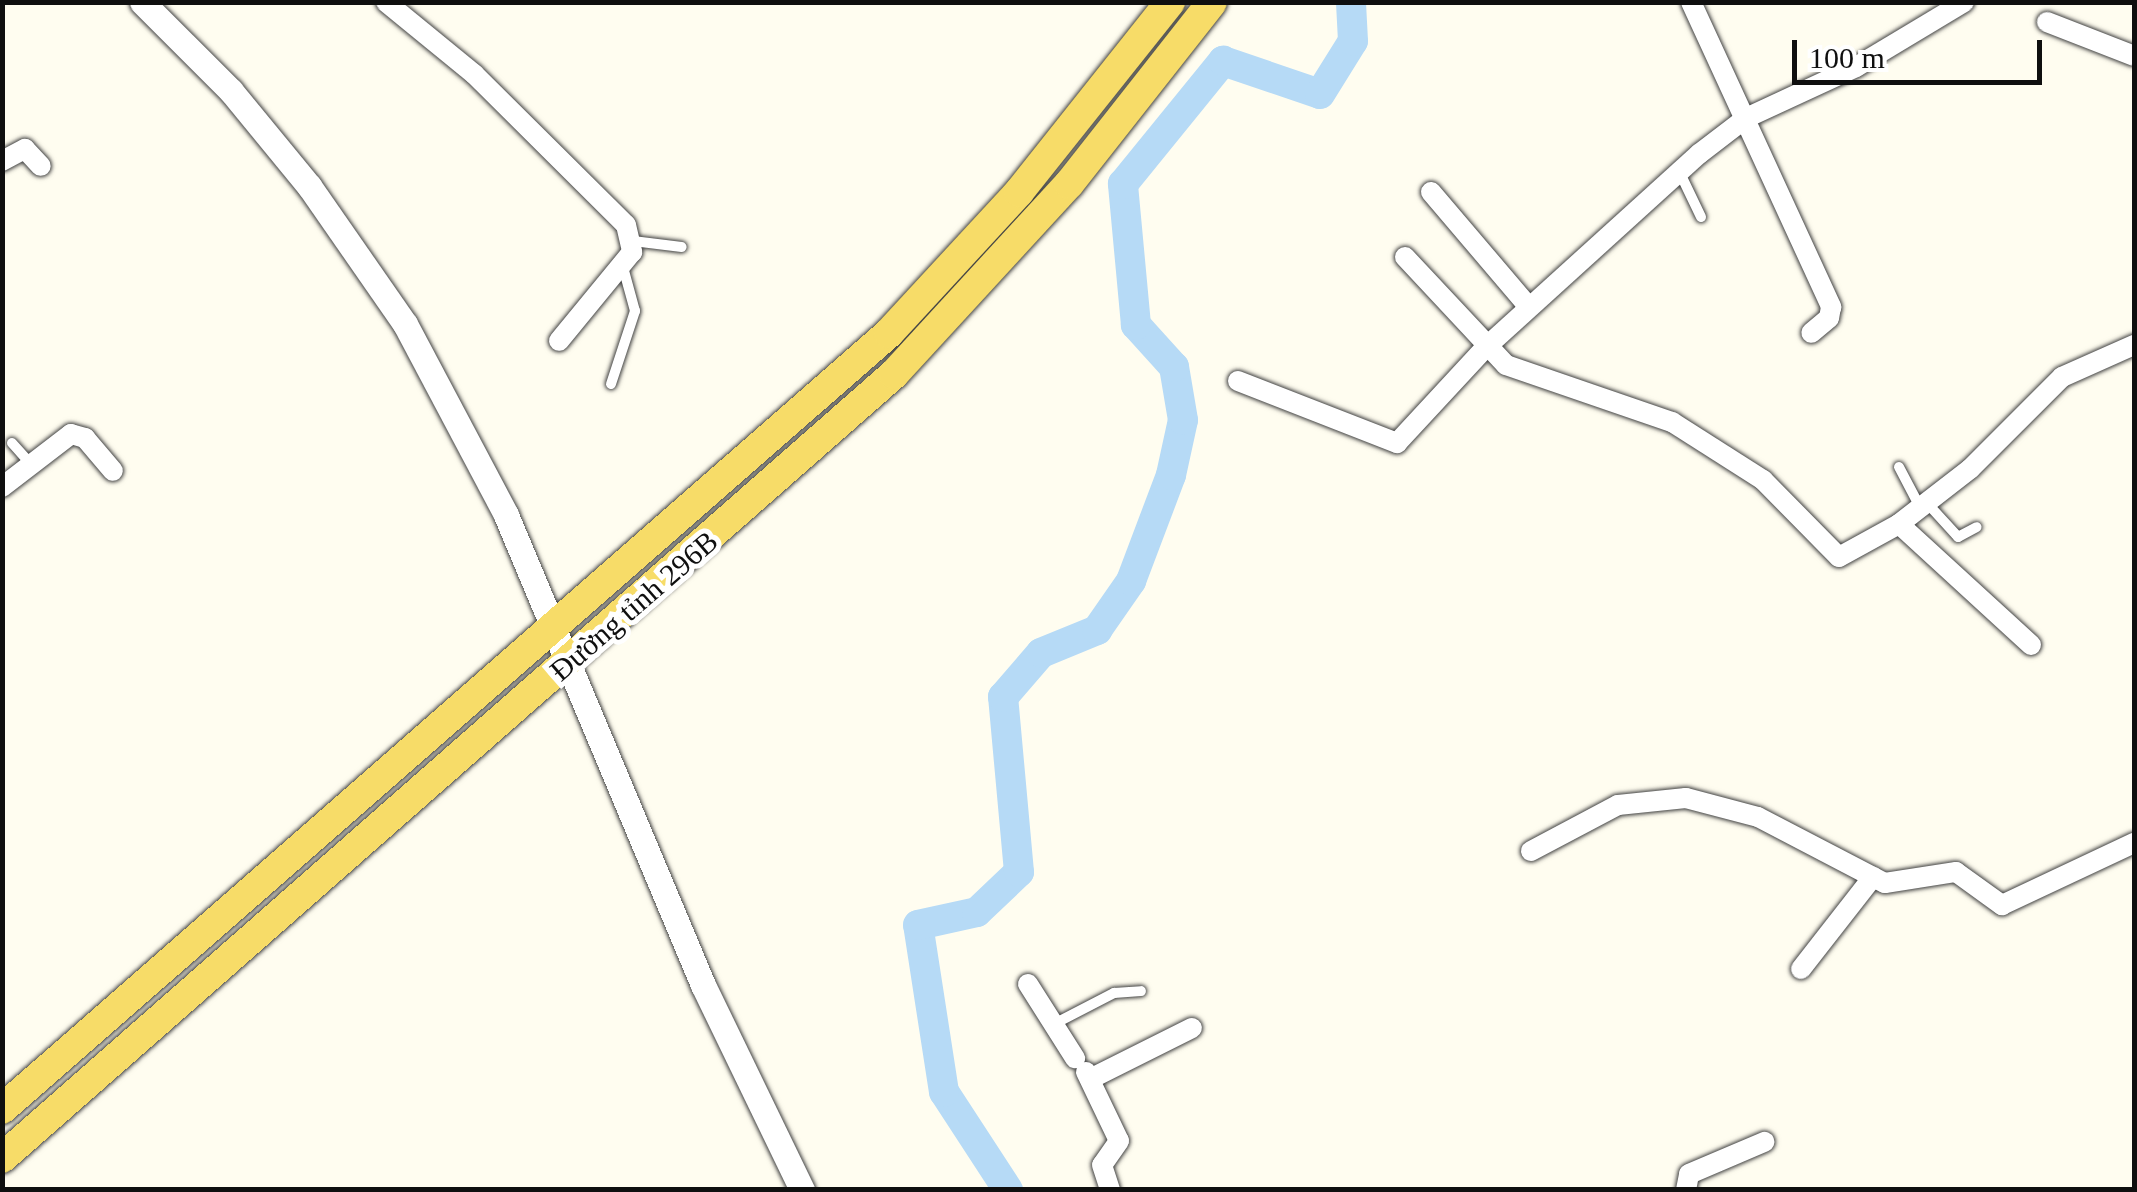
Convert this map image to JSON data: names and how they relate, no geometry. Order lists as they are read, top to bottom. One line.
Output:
{"streets":{"main road":["Đường tỉnh 296B"]},"scale_bar":"100 m"}
